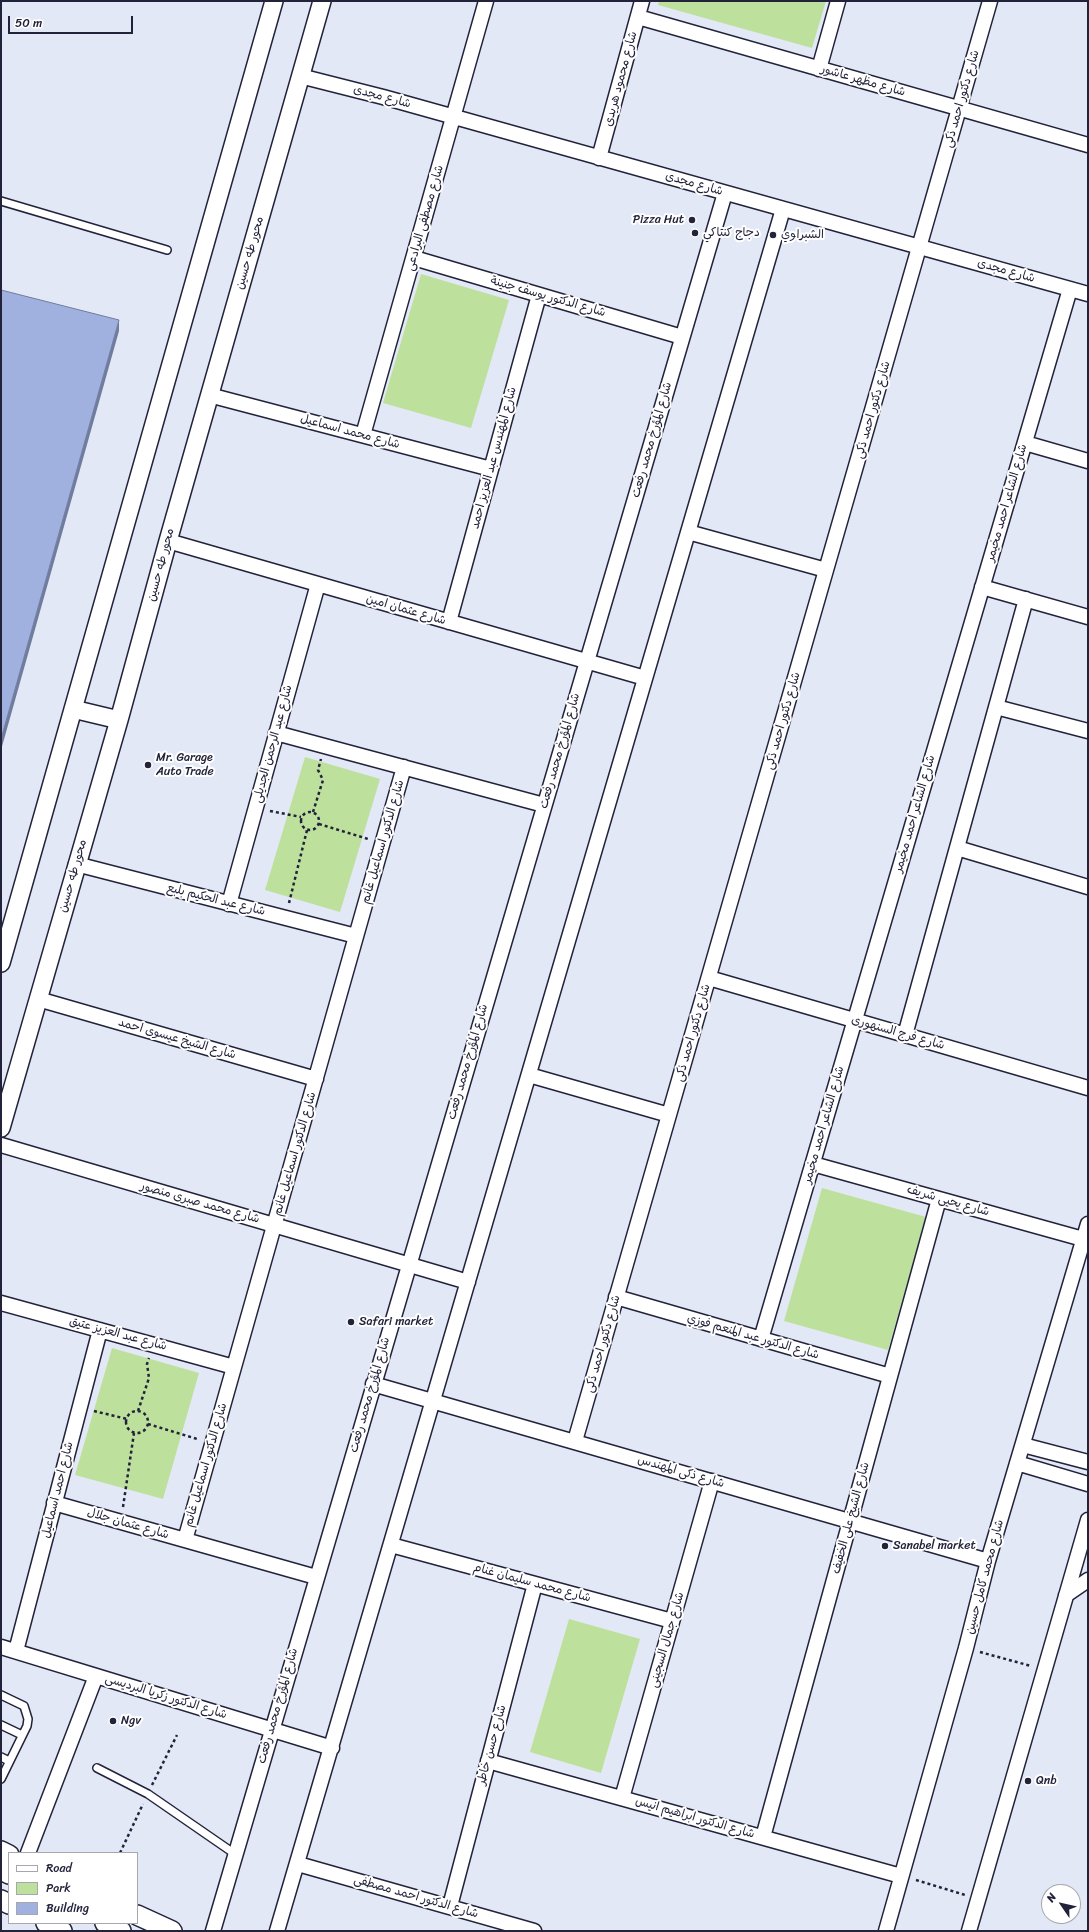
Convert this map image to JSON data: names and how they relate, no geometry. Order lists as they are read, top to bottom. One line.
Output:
{"streets":{"street":["شارع محمود هريدى","شارع مظهر عاشور","شارع مجدى","شارع دكتور احمد ذكى","شارع مصطفى البرادعى","محور طه حسين","شارع الدكتور يوسف جنينة","شارع محمد اسماعيل","شارع المؤرخ محمد رفعت","شارع المهندس عبد العزيز احمد","شارع الشاعر احمد مخيمر","شارع عثمان امين","شارع عبد الرحمن الجديلى","شارع الدكتور اسماعيل غانم","شارع عبد الحكيم بلبع","شارع فرج السنهورى","شارع الشيخ عيسوى احمد","شارع يحيى شريف","شارع محمد صبرى منصور","شارع عبد العزيز عتيق","شارع الدكتور عبد المنعم فوزي","شارع ذكى المهندس","شارع احمد اسماعيل","شارع الشيخ على الخفيف","شارع عثمان جلال","شارع محمد كامل حسين","شارع محمد سليمان غنام","شارع جمال السجينى","شارع الدكتور زكريا البرديسى","شارع حسن خاطر","شارع الدكتور ابراهيم انيس","شارع الدكتور احمد مصطفى"]},"crossings":[["شارع محمود هريدى","شارع مظهر عاشور"],["شارع محمود هريدى","شارع مجدى"],["شارع مظهر عاشور","شارع دكتور احمد ذكى"],["شارع مجدى","شارع دكتور احمد ذكى"],["شارع مجدى","شارع مصطفى البرادعى"],["شارع مجدى","محور طه حسين"],["شارع مجدى","شارع المؤرخ محمد رفعت"],["شارع مجدى","شارع الشاعر احمد مخيمر"],["شارع دكتور احمد ذكى","شارع فرج السنهورى"],["شارع دكتور احمد ذكى","شارع الدكتور عبد المنعم فوزي"],["شارع دكتور احمد ذكى","شارع ذكى المهندس"],["شارع مصطفى البرادعى","شارع الدكتور يوسف جنينة"],["شارع مصطفى البرادعى","شارع محمد اسماعيل"],["محور طه حسين","شارع محمد اسماعيل"],["محور طه حسين","شارع عثمان امين"],["محور طه حسين","شارع عبد الحكيم بلبع"],["محور طه حسين","شارع الشيخ عيسوى احمد"],["شارع الدكتور يوسف جنينة","شارع المؤرخ محمد رفعت"],["شارع الدكتور يوسف جنينة","شارع المهندس عبد العزيز احمد"],["شارع محمد اسماعيل","شارع المهندس عبد العزيز احمد"],["شارع المؤرخ محمد رفعت","شارع عثمان امين"],["شارع المؤرخ محمد رفعت","شارع محمد صبرى منصور"],["شارع المؤرخ محمد رفعت","شارع ذكى المهندس"],["شارع المؤرخ محمد رفعت","شارع عثمان جلال"],["شارع المؤرخ محمد رفعت","شارع الدكتور زكريا البرديسى"],["شارع المهندس عبد العزيز احمد","شارع عثمان امين"],["شارع الشاعر احمد مخيمر","شارع فرج السنهورى"],["شارع الشاعر احمد مخيمر","شارع يحيى شريف"],["شارع الشاعر احمد مخيمر","شارع الدكتور عبد المنعم فوزي"],["شارع عثمان امين","شارع عبد الرحمن الجديلى"],["شارع عبد الرحمن الجديلى","شارع عبد الحكيم بلبع"],["شارع الدكتور اسماعيل غانم","شارع عبد الحكيم بلبع"],["شارع الدكتور اسماعيل غانم","شارع الشيخ عيسوى احمد"],["شارع الدكتور اسماعيل غانم","شارع محمد صبرى منصور"],["شارع الدكتور اسماعيل غانم","شارع عبد العزيز عتيق"],["شارع الدكتور اسماعيل غانم","شارع عثمان جلال"],["شارع يحيى شريف","شارع الشيخ على الخفيف"],["شارع يحيى شريف","شارع محمد كامل حسين"],["شارع عبد العزيز عتيق","شارع احمد اسماعيل"],["شارع الدكتور عبد المنعم فوزي","شارع الشيخ على الخفيف"],["شارع ذكى المهندس","شارع الشيخ على الخفيف"],["شارع ذكى المهندس","شارع محمد كامل حسين"],["شارع ذكى المهندس","شارع جمال السجينى"],["شارع احمد اسماعيل","شارع عثمان جلال"],["شارع احمد اسماعيل","شارع الدكتور زكريا البرديسى"],["شارع الشيخ على الخفيف","شارع الدكتور ابراهيم انيس"],["شارع محمد كامل حسين","شارع الدكتور ابراهيم انيس"],["شارع محمد سليمان غنام","شارع جمال السجينى"],["شارع محمد سليمان غنام","شارع حسن خاطر"],["شارع جمال السجينى","شارع الدكتور ابراهيم انيس"],["شارع حسن خاطر","شارع الدكتور ابراهيم انيس"],["شارع حسن خاطر","شارع الدكتور احمد مصطفى"]],"places":["Pizza Hut","دجاج كنتاكي","الشبراوي","Mr. Garage Auto Trade","Safari market","Sanabel market","Ngv","Qnb"],"legend":["Road","Park","Building"],"scale_bar":"50 m","north":"top left"}
